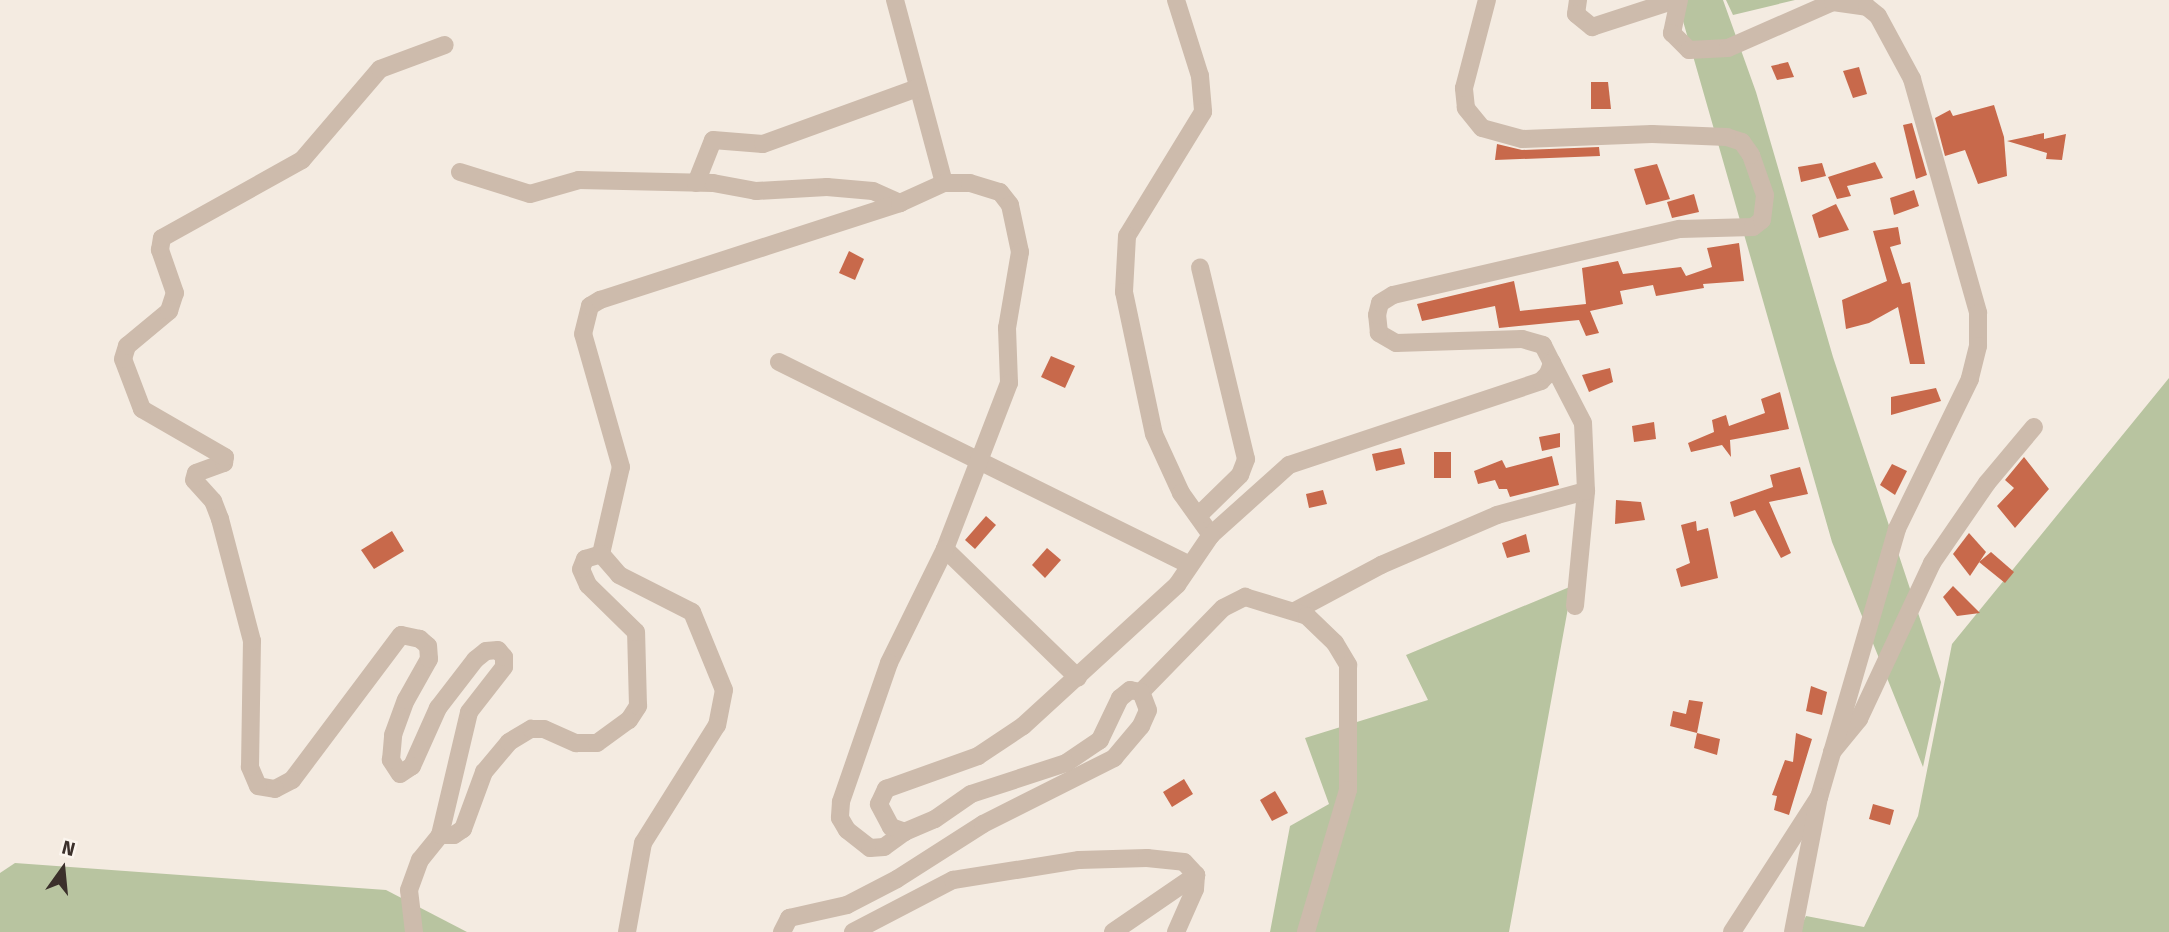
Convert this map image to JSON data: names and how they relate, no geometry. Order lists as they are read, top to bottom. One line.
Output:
{"north":"top"}
